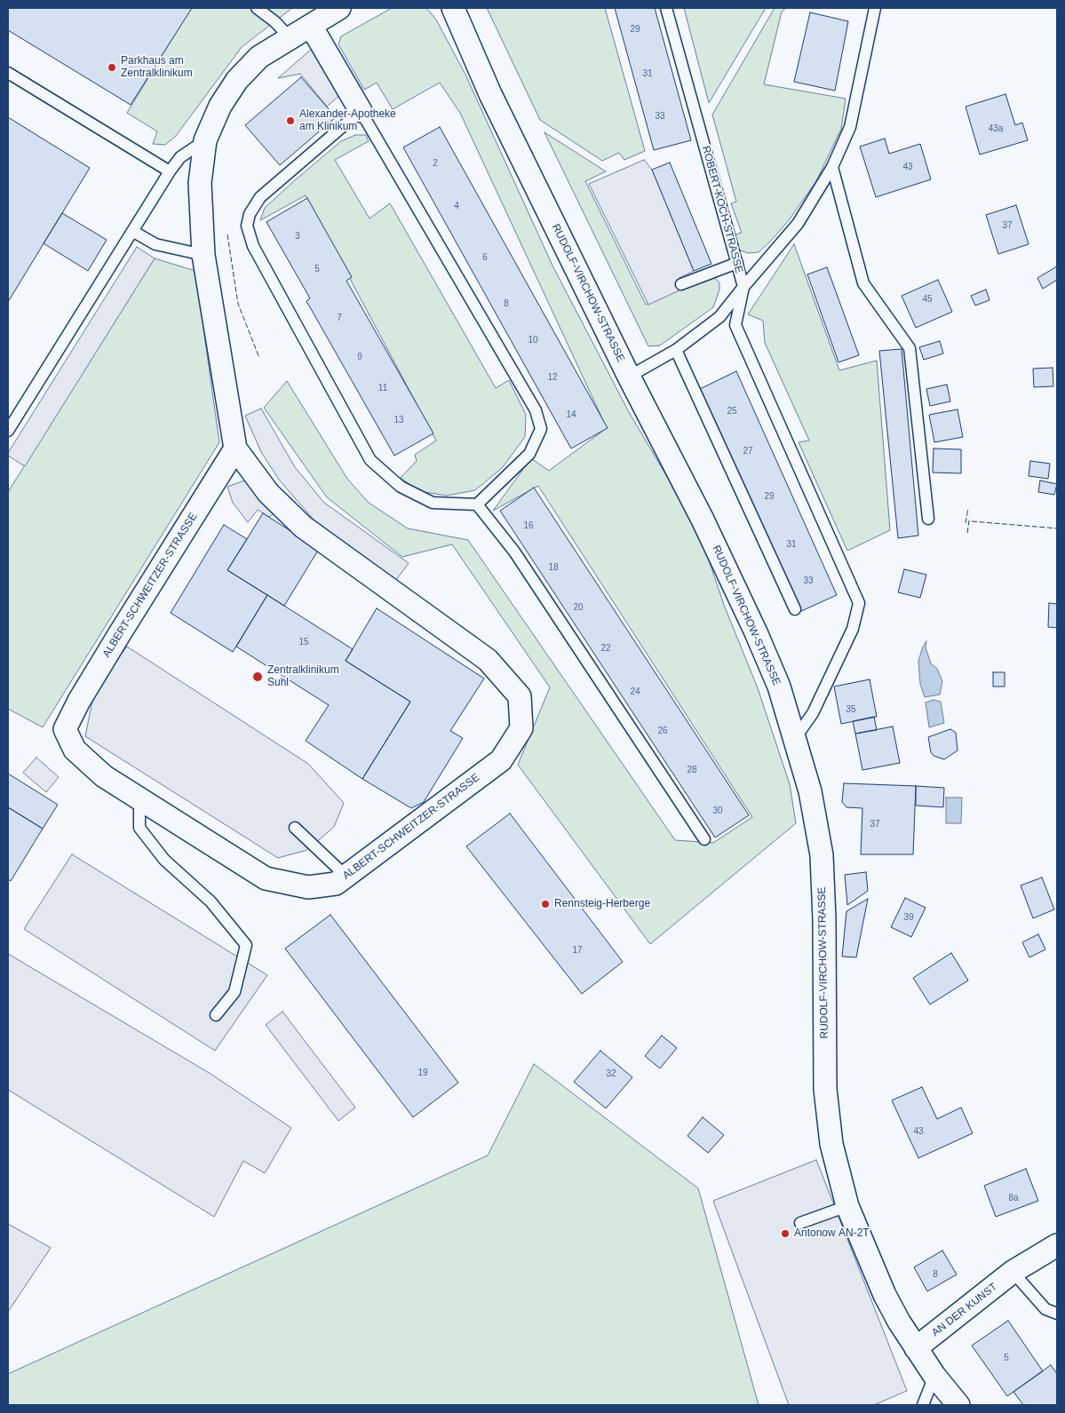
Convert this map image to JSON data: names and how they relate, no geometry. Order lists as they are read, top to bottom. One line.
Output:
{"streets":{"street":["RUDOLF-VIRCHOW-STRASSE","ALBERT-SCHWEITZER-STRASSE","AN DER KUNST"],"lane":["ROBERT-KOCH-STRASSE"]},"crossings":[["RUDOLF-VIRCHOW-STRASSE","AN DER KUNST"]],"places":["Parkhaus am Zentralklinikum","Alexander-Apotheke am Klinikum","Zentralklinikum Suhl","Rennsteig-Herberge","Antonow AN-2T"],"house_numbers":["29","31","33","43a","2","43","4","37","3","6","5","45","8","7","10","9","12","11","25","14","13","27","29","16","31","18","33","20","15","22","24","35","26","28","30","37","39","17","19","32","43","8a","8","5"]}
